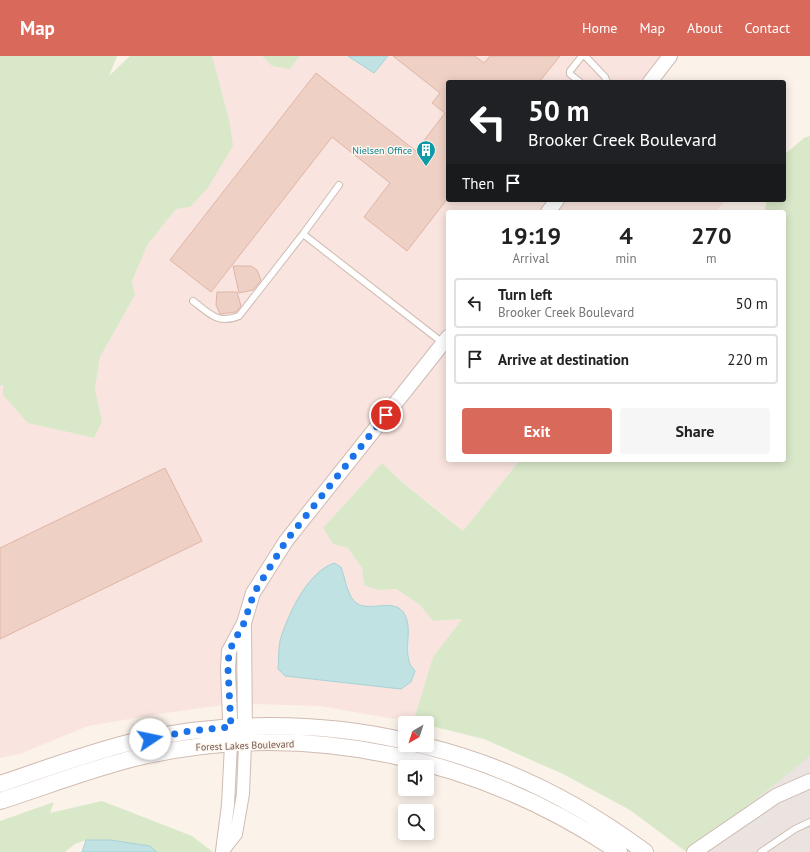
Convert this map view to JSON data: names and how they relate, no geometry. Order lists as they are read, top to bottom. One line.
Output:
{"streets":{"main road":["Forest Lakes Boulevard"]},"places":{"building":["Nielsen Office"]},"north":"bottom left","page":{"header":"Map","nav":["Home","Map","About","Contact"],"turn":["50 m","Brooker Creek Boulevard"],"then":"Then","eta":["19:19","Arrival","4","min","270","m"],"list":[{"name":"Turn left","note":"Brooker Creek Boulevard","value":"50 m"},{"name":"Arrive at destination","value":"220 m"}],"buttons":["Exit","Share"]}}
